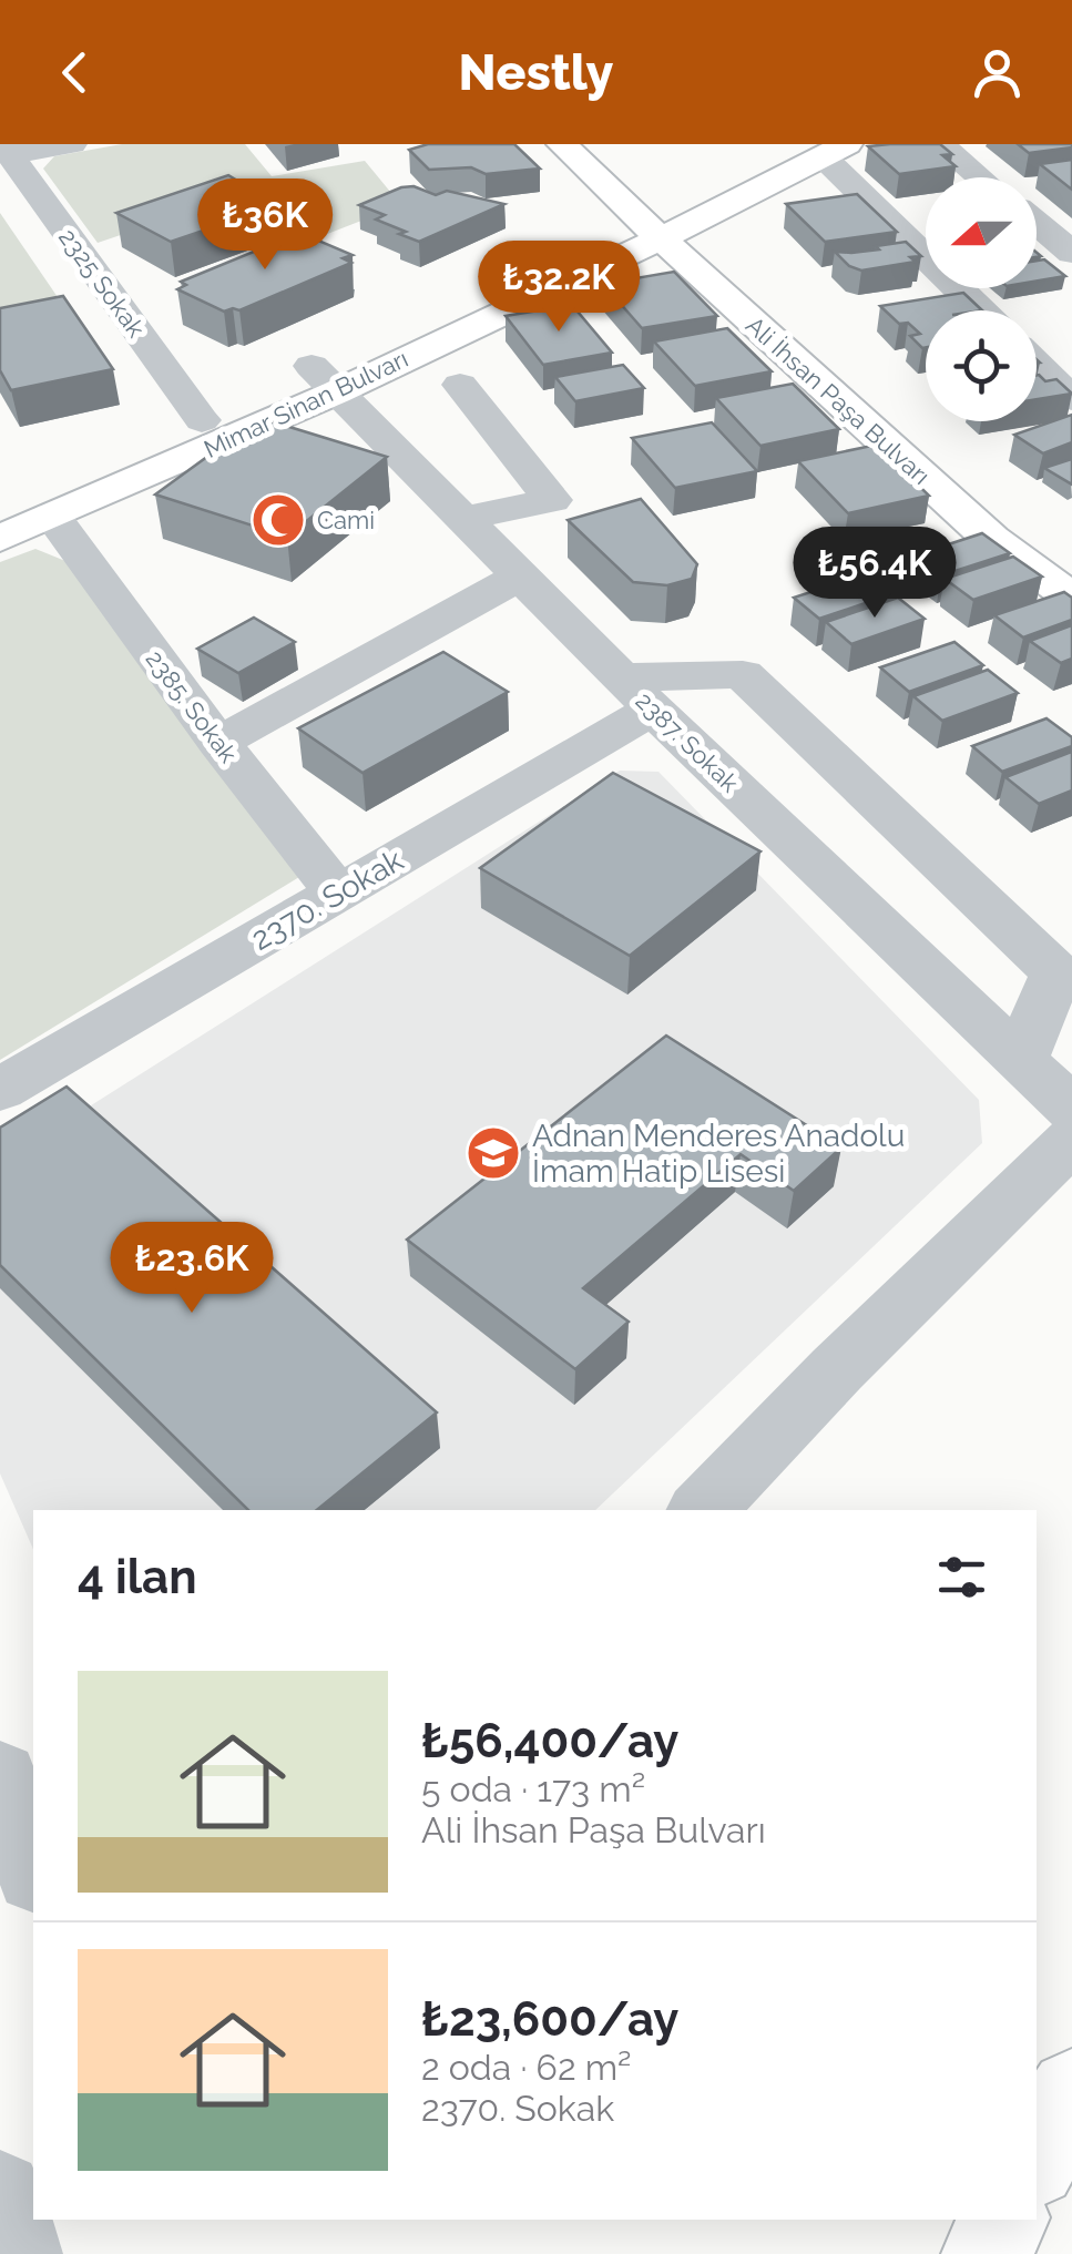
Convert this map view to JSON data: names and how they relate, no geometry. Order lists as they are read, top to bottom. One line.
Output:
{"streets":{"main road":["Ali İhsan Paşa Bulvarı","Mimar Sinan Bulvarı"],"street":["2325 Sokak","2385. Sokak","2387. Sokak","2370. Sokak"]},"crossings":[["2325 Sokak","Mimar Sinan Bulvarı"],["Ali İhsan Paşa Bulvarı","Mimar Sinan Bulvarı"],["Mimar Sinan Bulvarı","2385. Sokak"],["Mimar Sinan Bulvarı","2387. Sokak"],["2385. Sokak","2370. Sokak"],["2387. Sokak","2370. Sokak"]],"places":{"mosque":["Cami"],"school or university":["Adnan Menderes Anadolu İmam Hatip Lisesi"]},"north":"left","page":{"header":"Nestly","price":["₺36K","₺32.2K","₺56.4K","₺23.6K"],"heading":"4 ilan","list":[{"name":"₺56,400/ay","note":"5 oda · 173 m² · Ali İhsan Paşa Bulvarı"},{"name":"₺23,600/ay","note":"2 oda · 62 m² · 2370. Sokak"}]}}
